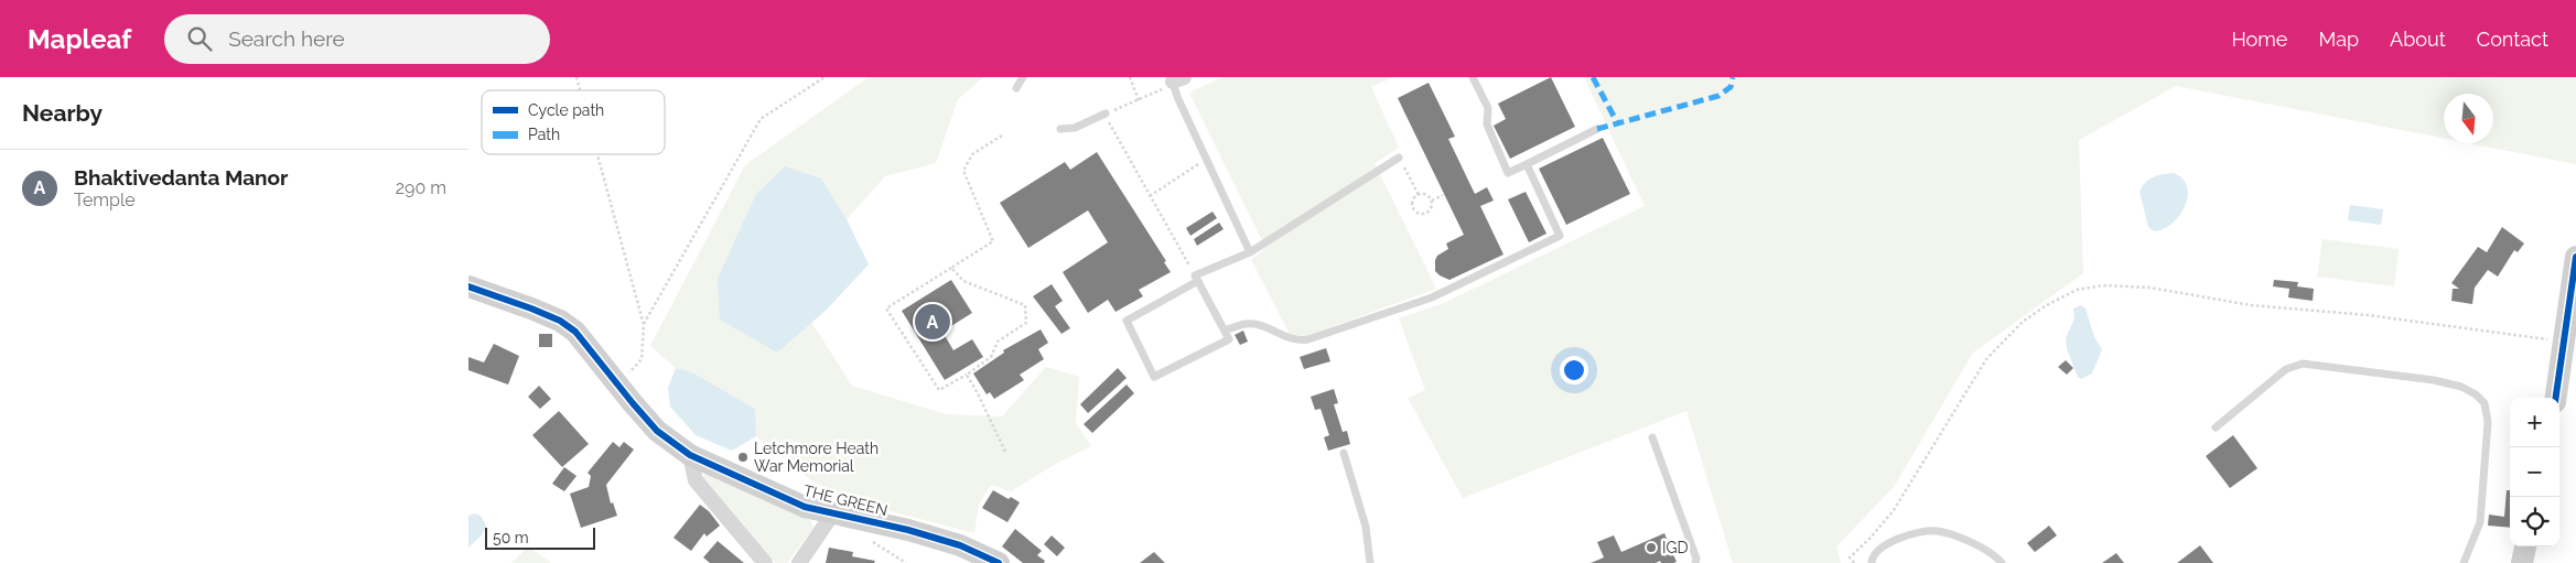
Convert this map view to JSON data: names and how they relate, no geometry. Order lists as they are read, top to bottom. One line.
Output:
{"streets":{"street":["THE GREEN"]},"places":["Letchmore Heath War Memorial","IGD"],"legend":["Cycle path","Path"],"scale_bar":"50 m","north":"bottom","page":{"header":"Mapleaf","search":"Search here","nav":["Home","Map","About","Contact"],"heading":"Nearby","list":[{"mark":"A","name":"Bhaktivedanta Manor","note":"Temple","value":"290 m"}],"pins":"A","map_buttons":["+","−"],"scale":"50 m"}}
